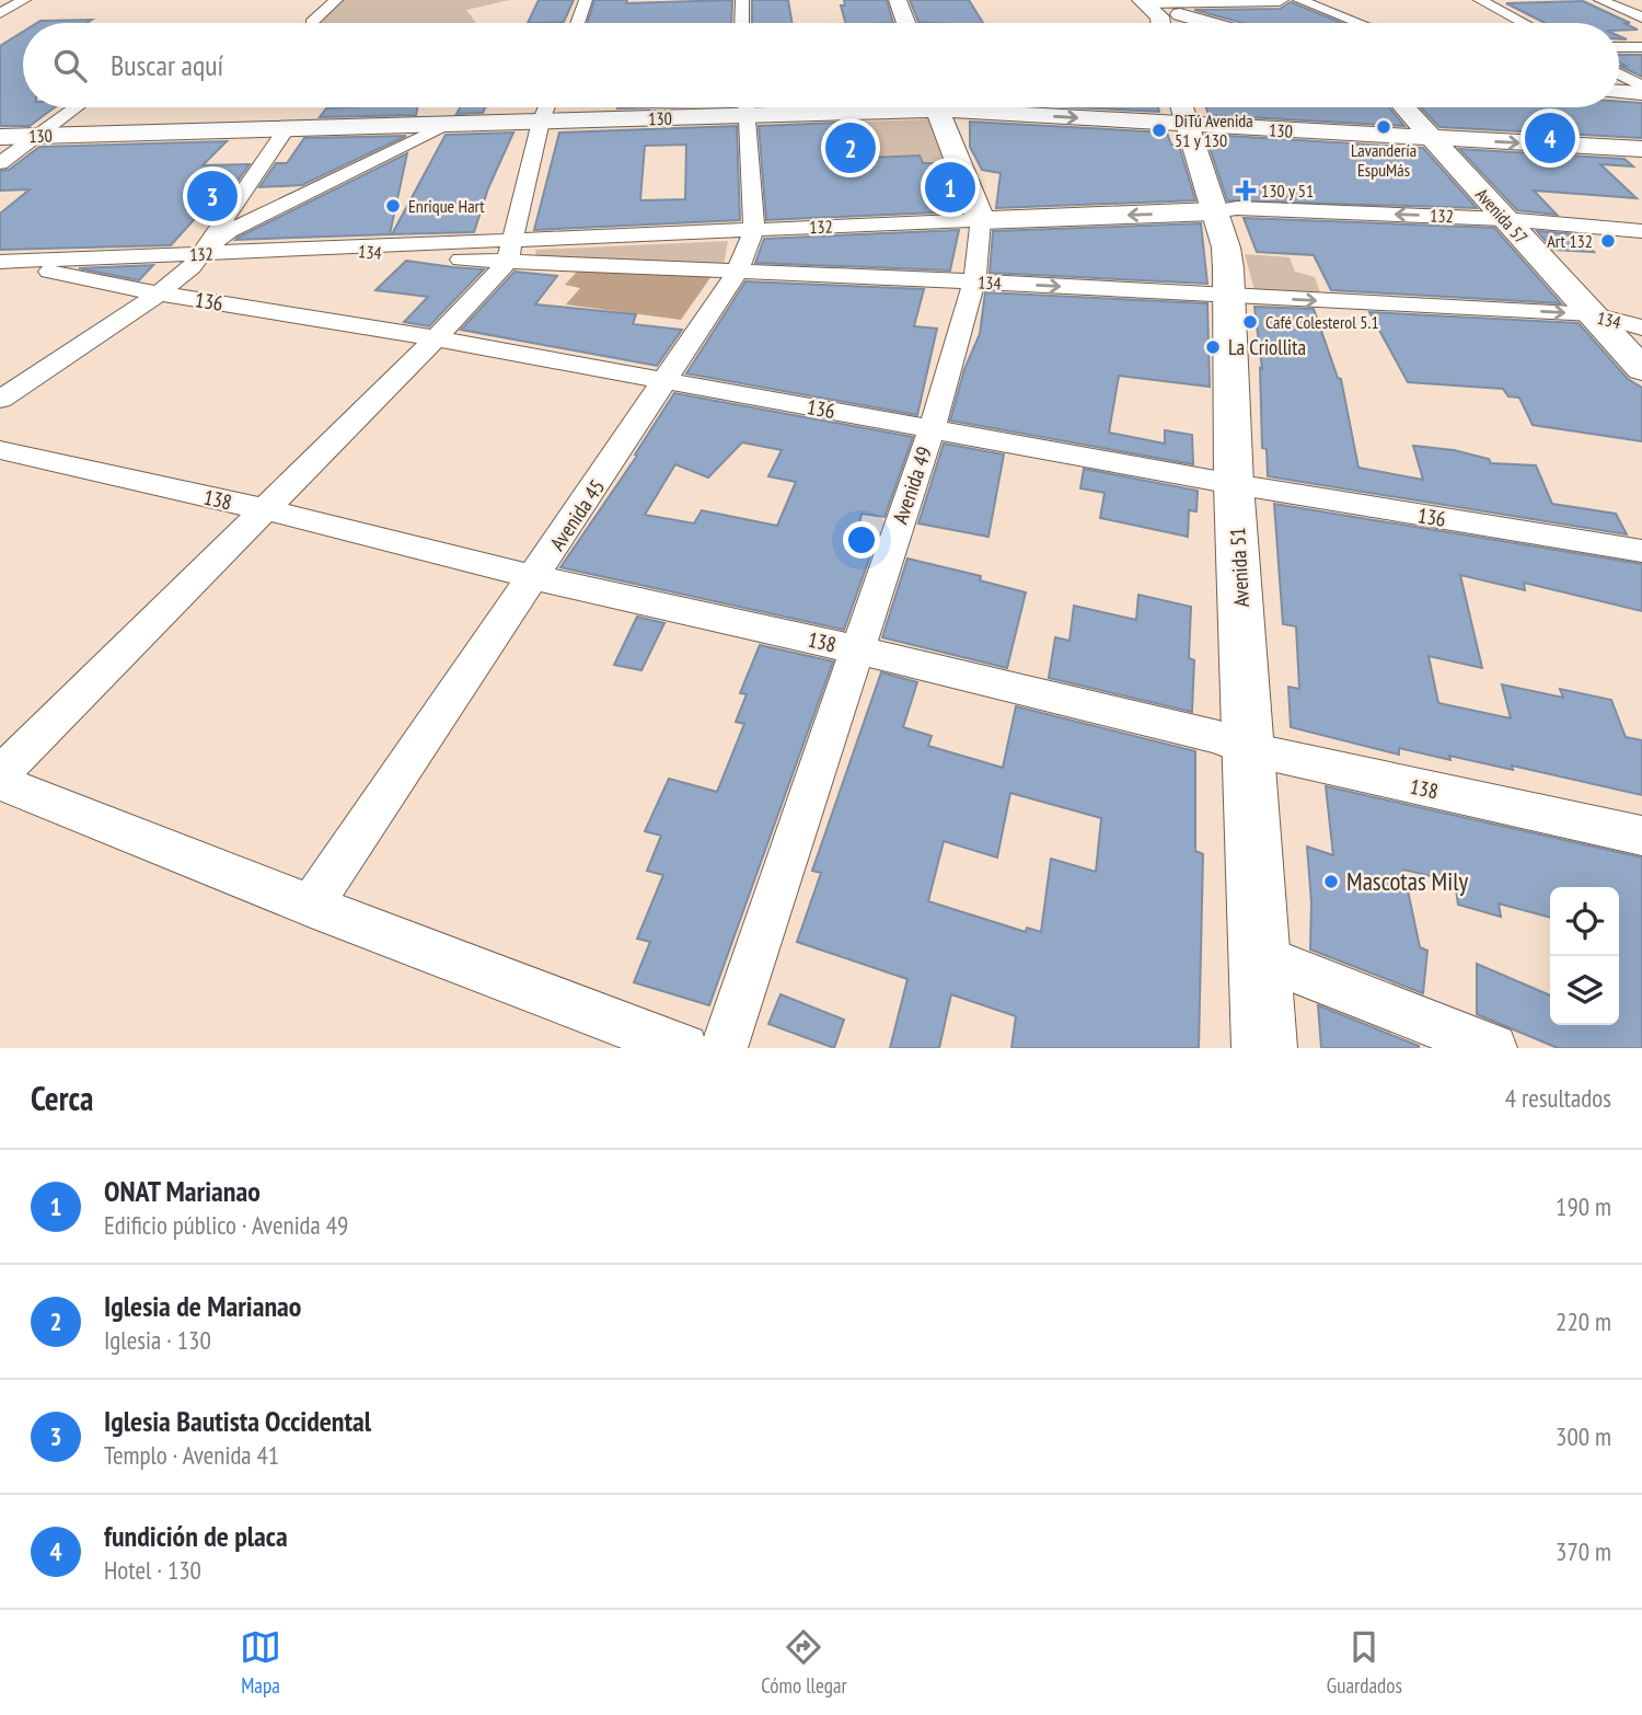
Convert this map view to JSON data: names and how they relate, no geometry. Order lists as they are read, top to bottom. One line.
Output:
{"streets":{"street":["130","132","Avenida 57","134","136","Avenida 49","138","Avenida 45","Avenida 51"]},"crossings":[["130","Avenida 57"],["130","Avenida 51"],["132","Avenida 57"],["132","134"],["132","136"],["132","Avenida 49"],["132","Avenida 45"],["132","Avenida 51"],["Avenida 57","134"],["134","Avenida 49"],["134","Avenida 45"],["134","Avenida 51"],["136","Avenida 49"],["136","Avenida 45"],["136","Avenida 51"],["Avenida 49","138"],["138","Avenida 45"],["138","Avenida 51"]],"one_way":["134"],"places":{"other":["Lavandería EspuMás","DiTú Avenida 51 y 130","Enrique Hart","Art 132","Café Colesterol 5.1","La Criollita","Mascotas Mily"],"health":["130 y 51"]},"page":{"search":"Buscar aquí","pins":["4","2","1","3"],"heading":["Cerca","4 resultados"],"list":[{"mark":"1","name":"ONAT Marianao","note":"Edificio público · Avenida 49","value":"190 m"},{"mark":"2","name":"Iglesia de Marianao","note":"Iglesia · 130","value":"220 m"},{"mark":"3","name":"Iglesia Bautista Occidental","note":"Templo · Avenida 41","value":"300 m"},{"mark":"4","name":"fundición de placa","note":"Hotel · 130","value":"370 m"}],"nav":["Mapa","Cómo llegar","Guardados"]}}
